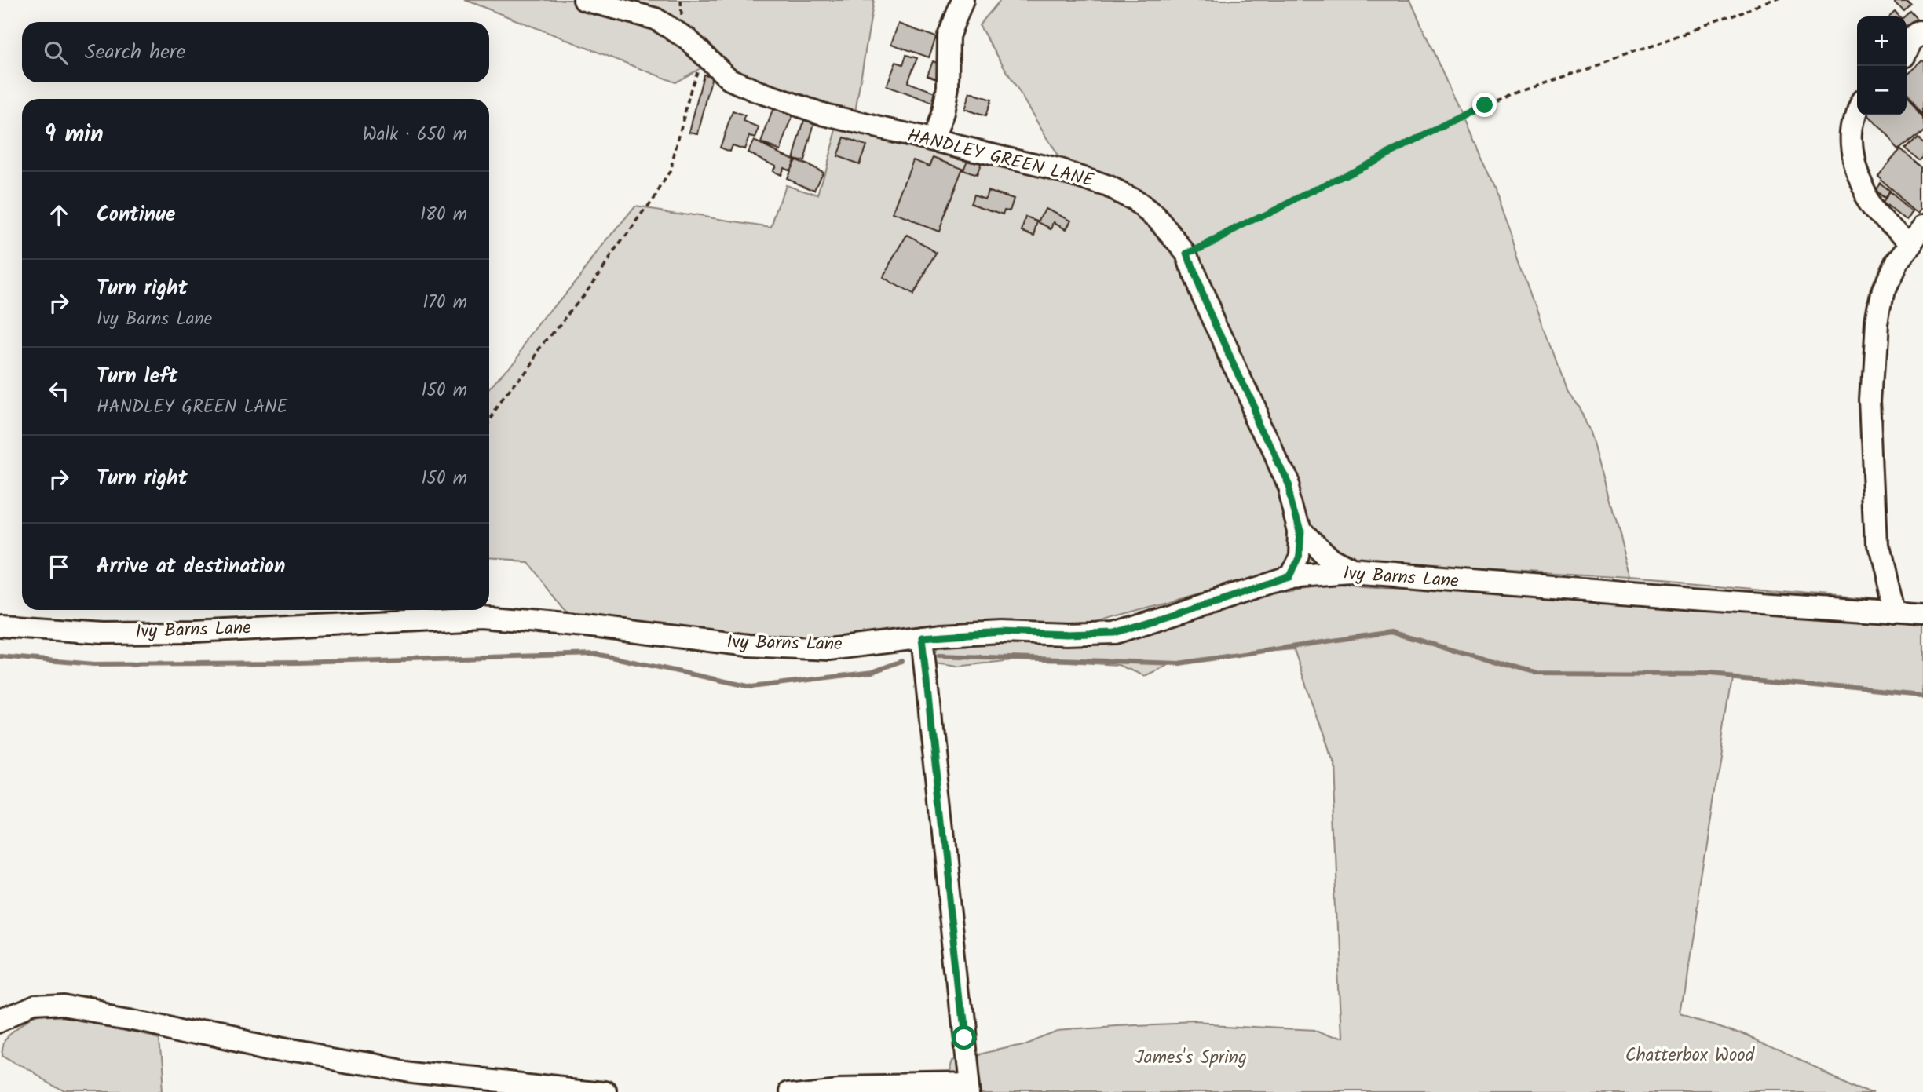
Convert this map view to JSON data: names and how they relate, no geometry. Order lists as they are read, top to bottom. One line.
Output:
{"streets":{"street":["HANDLEY GREEN LANE","Ivy Barns Lane"]},"crossings":[["HANDLEY GREEN LANE","Ivy Barns Lane"]],"parks":["Chatterbox Wood","James's Spring"],"page":{"map_buttons":["+","−"],"search":"Search here","heading":["9 min","Walk · 650 m"],"list":[["Continue","180 m"],["Turn right","Ivy Barns Lane","170 m"],["Turn left","HANDLEY GREEN LANE","150 m"],["Turn right","150 m"],"Arrive at destination"]}}
